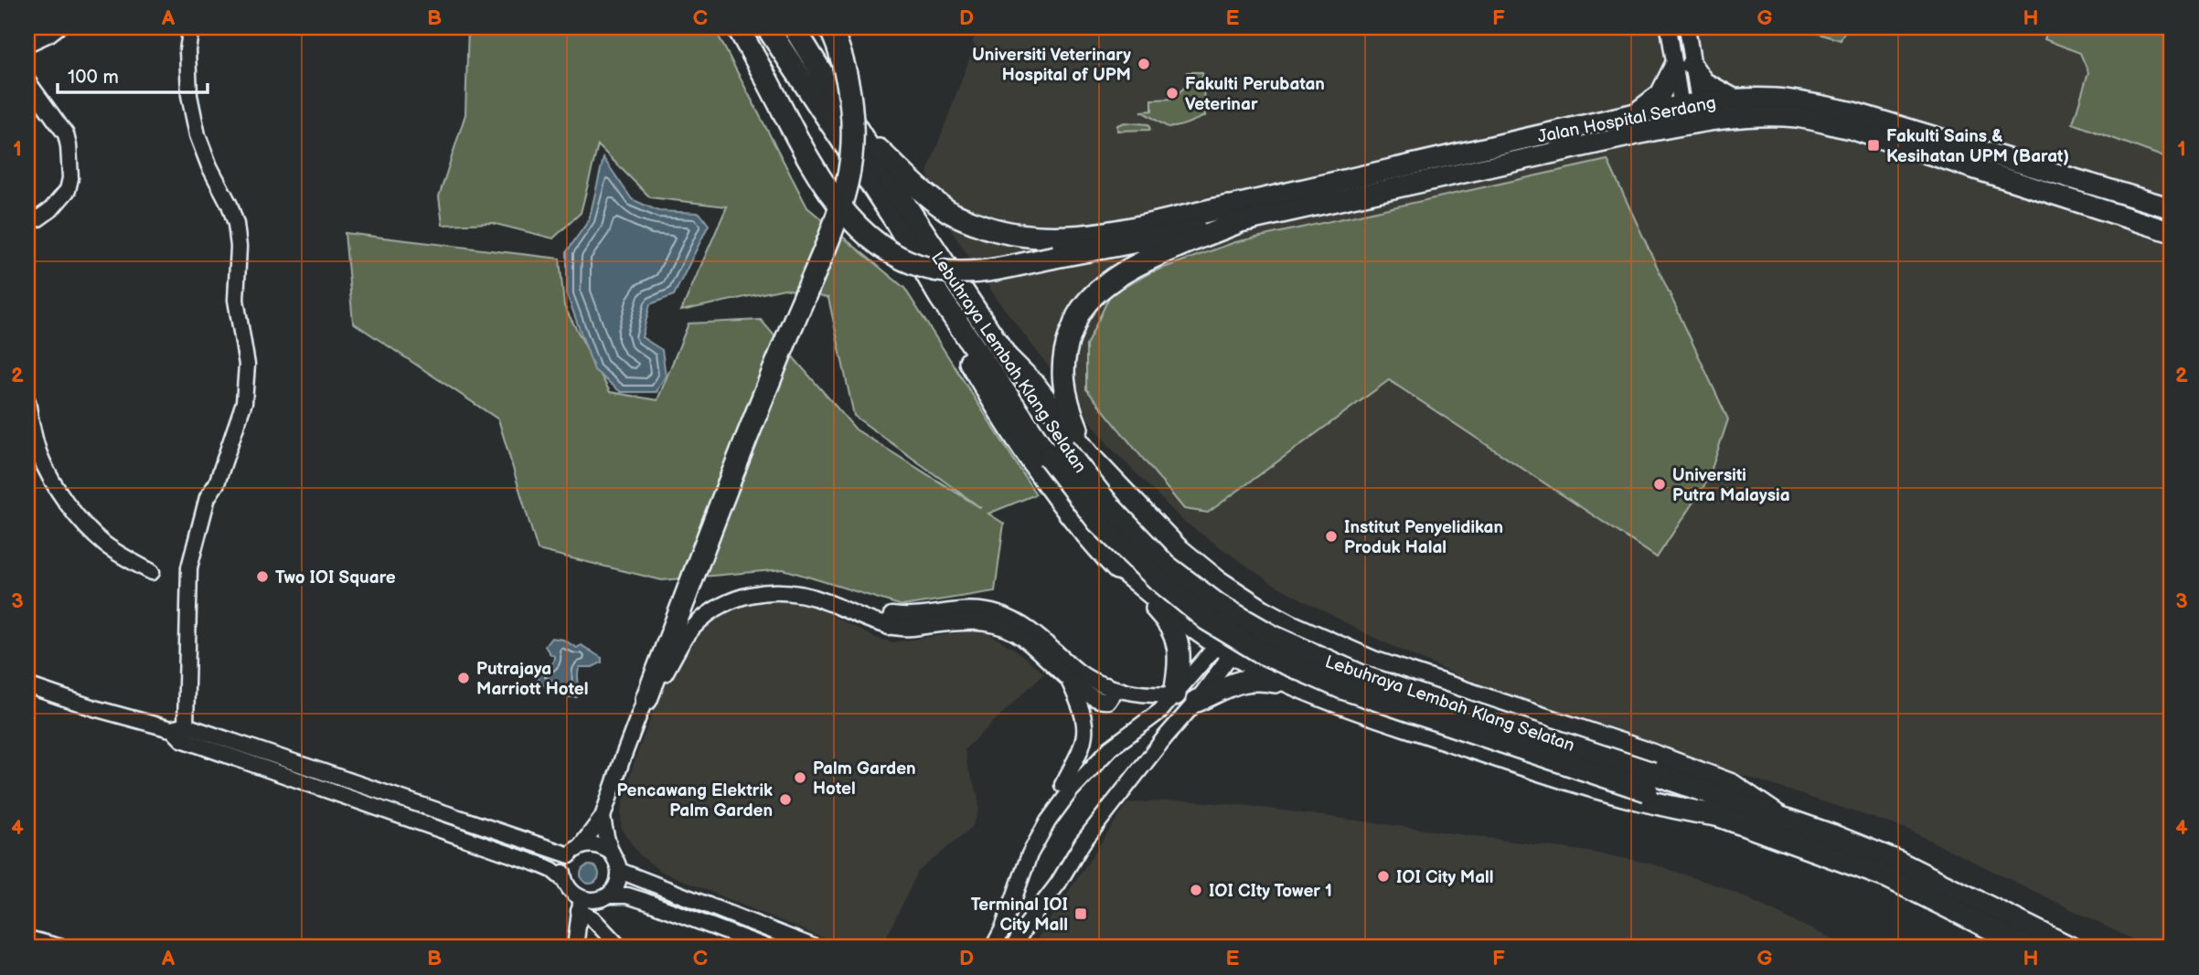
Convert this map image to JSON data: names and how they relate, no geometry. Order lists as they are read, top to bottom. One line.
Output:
{"streets":{"highway":["Lebuhraya Lembah Klang Selatan"],"main road":["Jalan Hospital Serdang"]},"places":{"other":["Universiti Veterinary Hospital of UPM","Fakulti Perubatan Veterinar","Universiti Putra Malaysia","Institut Penyelidikan Produk Halal","Two IOI Square","Putrajaya Marriott Hotel","Palm Garden Hotel","Pencawang Elektrik Palm Garden","IOI City Mall","IOI CIty Tower 1"],"transit":["Fakulti Sains & Kesihatan UPM (Barat)","Terminal IOI City Mall"]},"scale_bar":"100 m","grid":{"columns":["A","B","C","D","E","F","G","H"],"rows":["1","2","3","4"]}}
